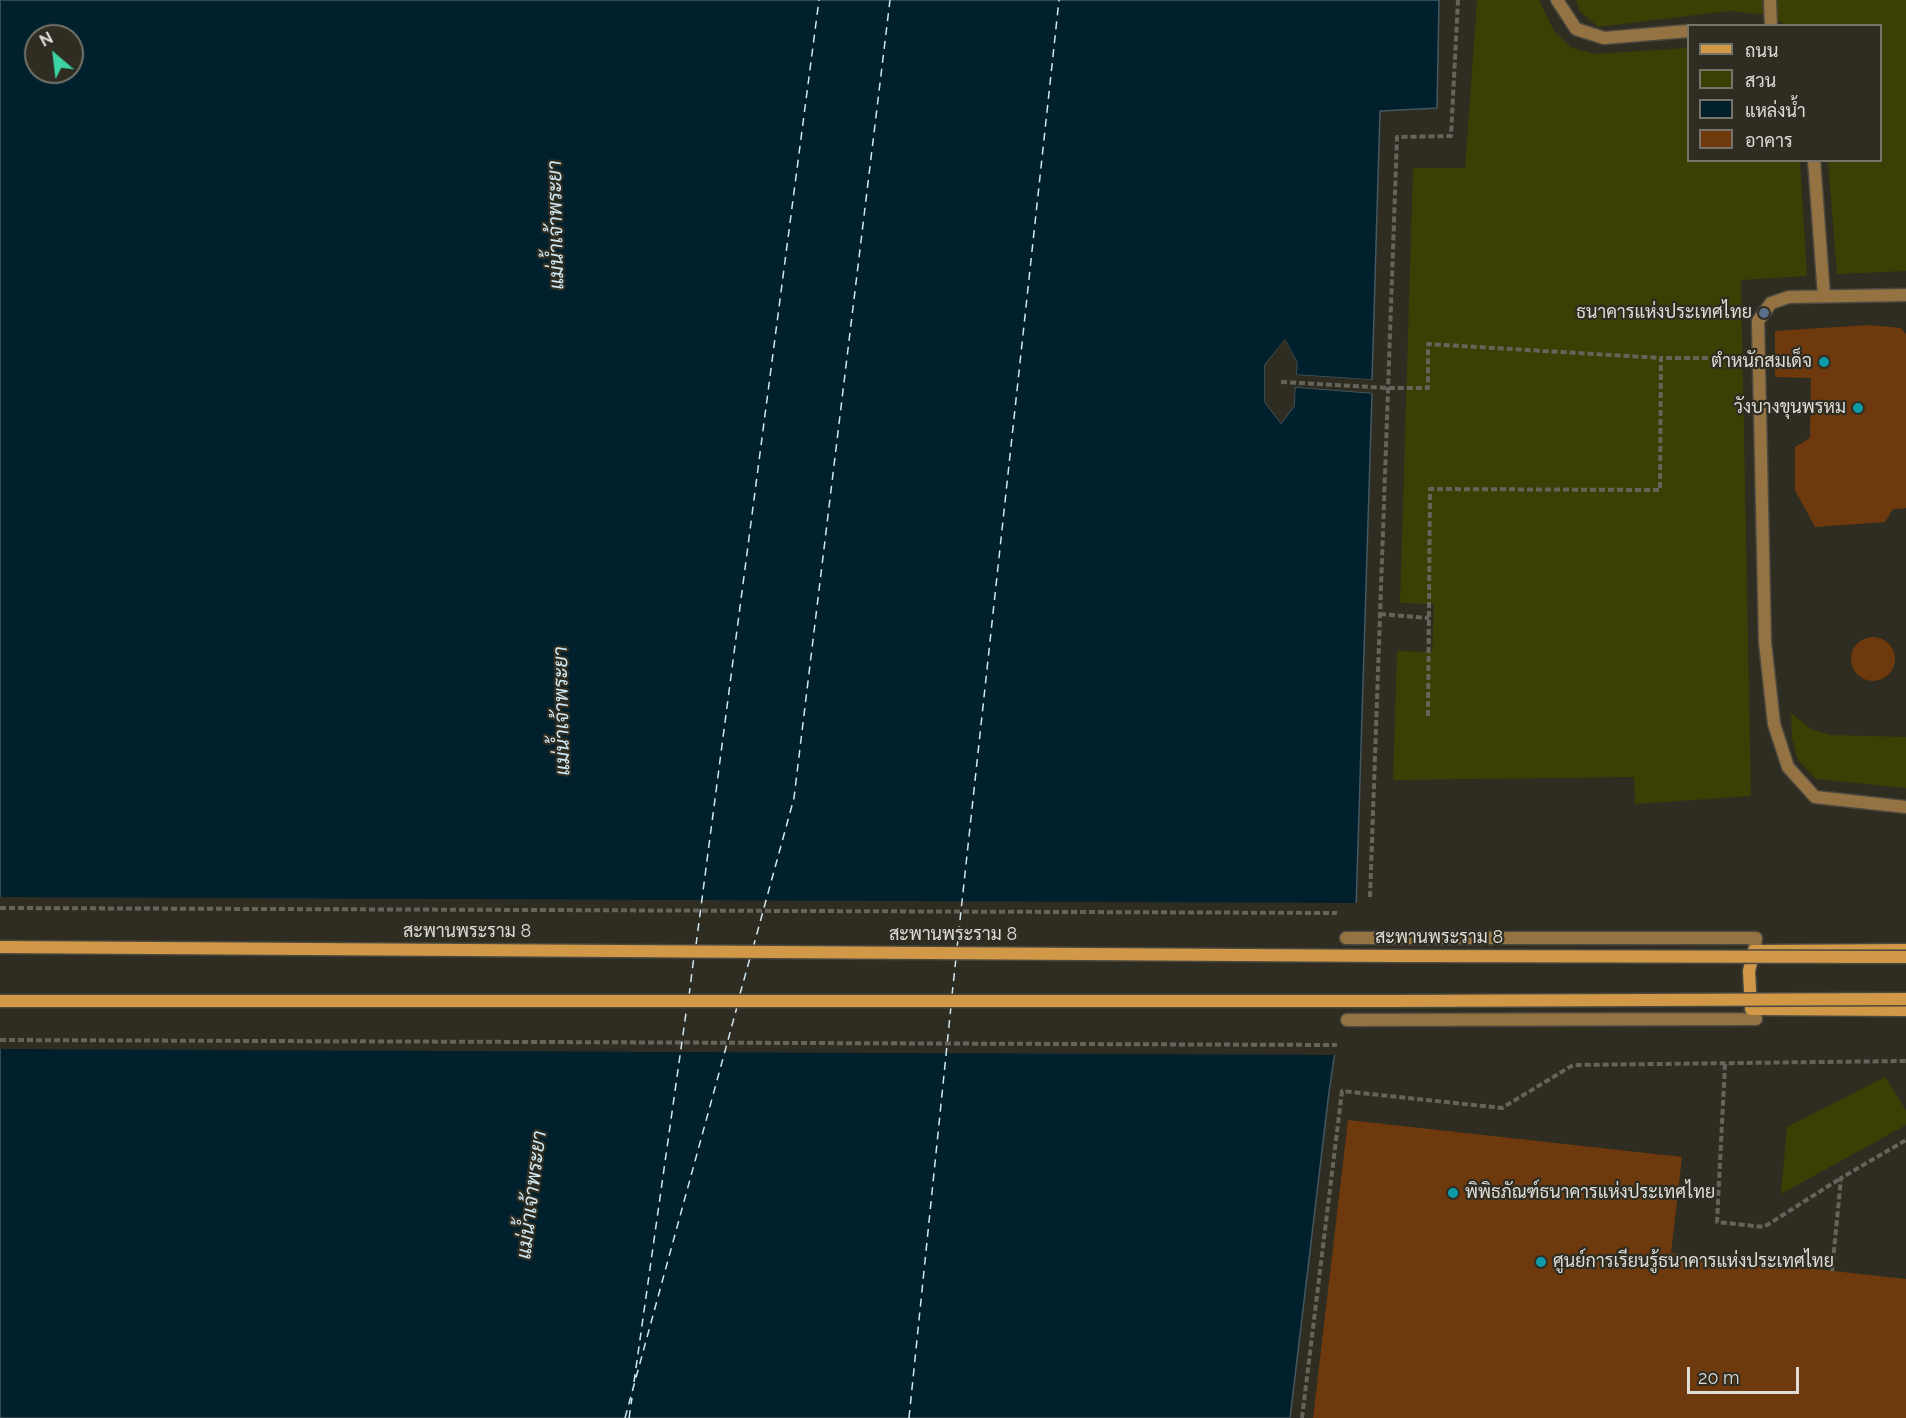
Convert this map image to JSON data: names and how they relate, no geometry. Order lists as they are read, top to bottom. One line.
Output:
{"streets":{"main road":["สะพานพระราม 8"]},"water":["แม่น้ำเจ้าพระยา"],"places":["ธนาคารแห่งประเทศไทย","ตำหนักสมเด็จ","วังบางขุนพรหม","พิพิธภัณฑ์ธนาคารแห่งประเทศไทย","ศูนย์การเรียนรู้ธนาคารแห่งประเทศไทย"],"legend":["ถนน","สวน","แหล่งน้ำ","อาคาร"],"scale_bar":"20 m","north":"top left"}
